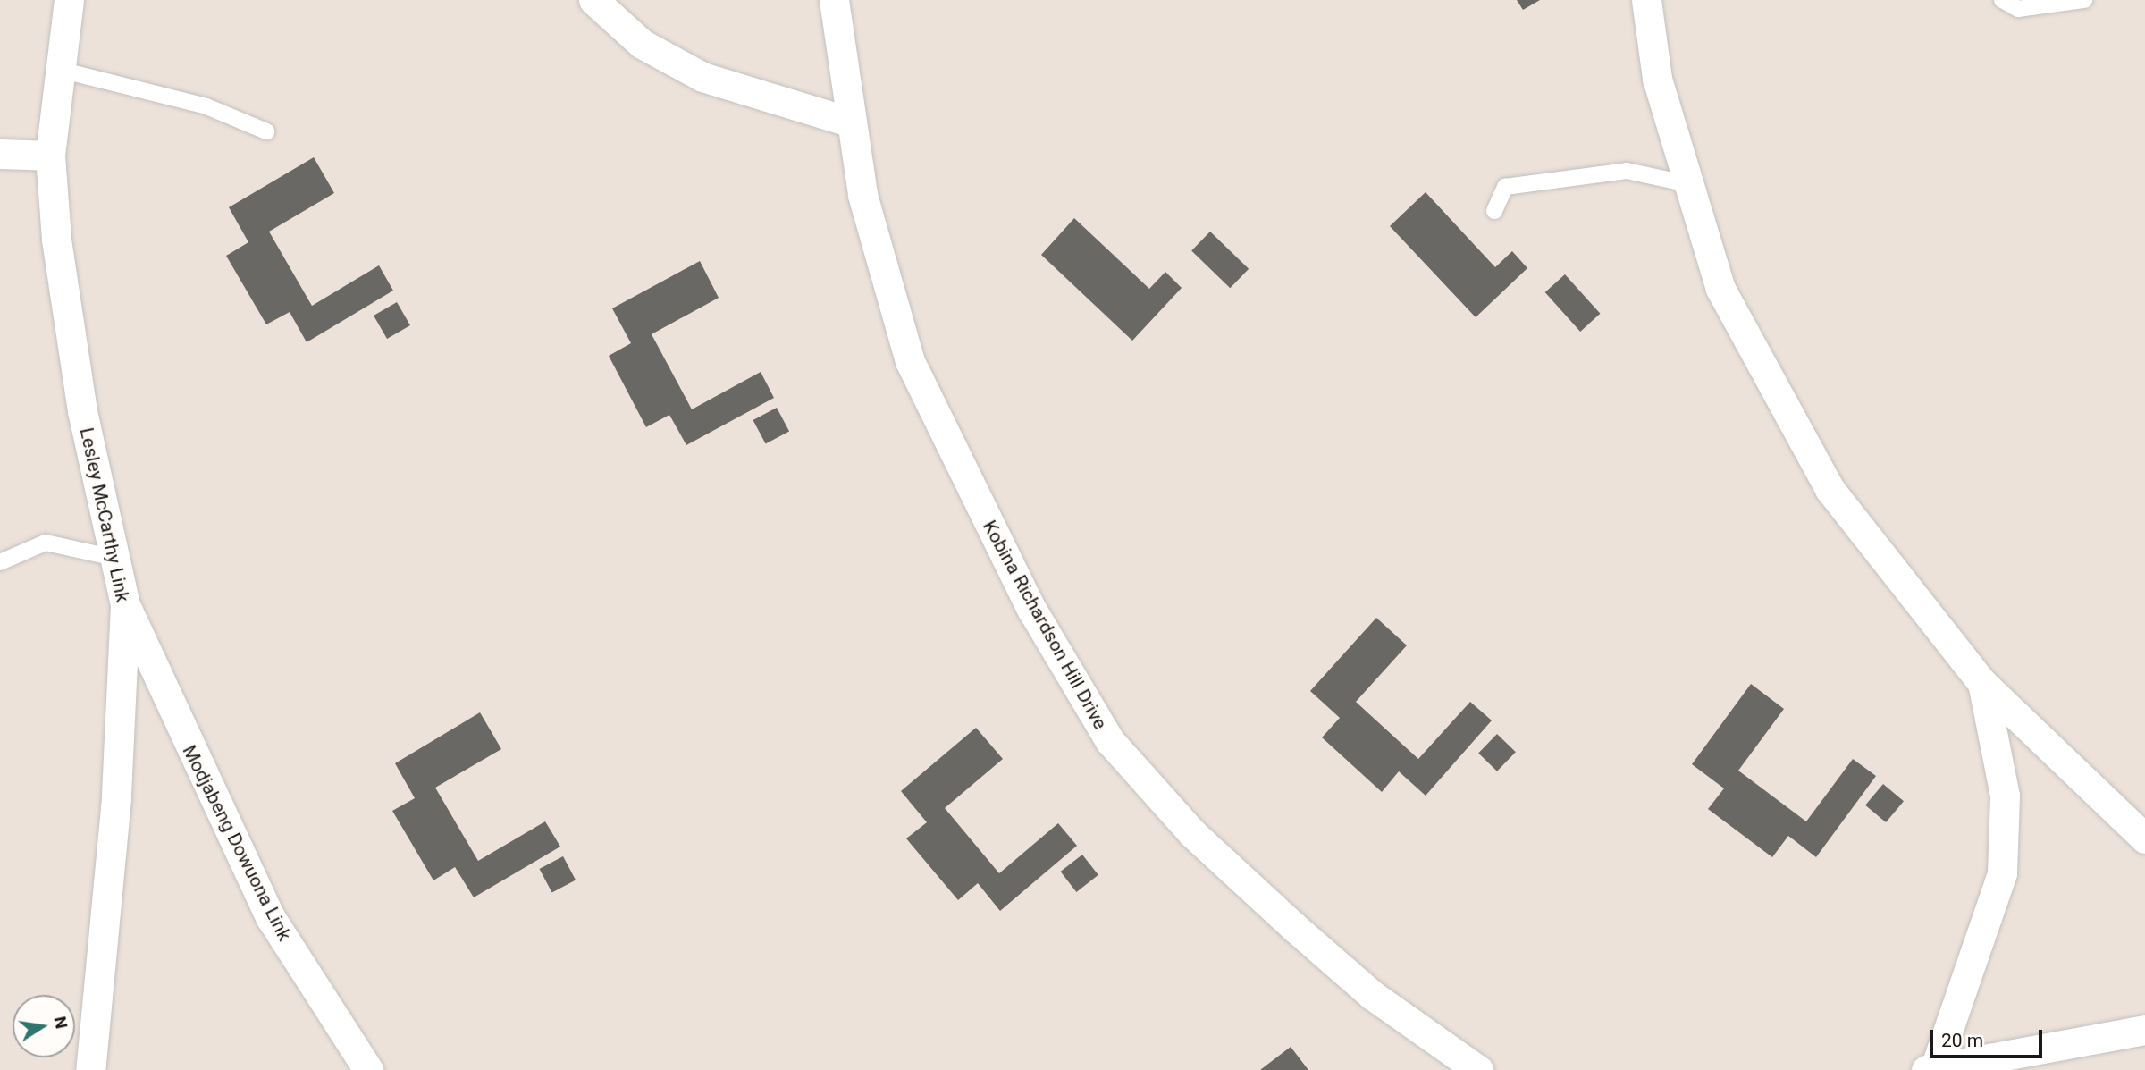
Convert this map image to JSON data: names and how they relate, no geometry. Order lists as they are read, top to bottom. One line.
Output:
{"streets":{"street":["Lesley McCarthy Link","Kobina Richardson Hill Drive","Modjabeng Dowuona Link"]},"crossings":[["Lesley McCarthy Link","Modjabeng Dowuona Link"]],"scale_bar":"20 m","north":"right"}
